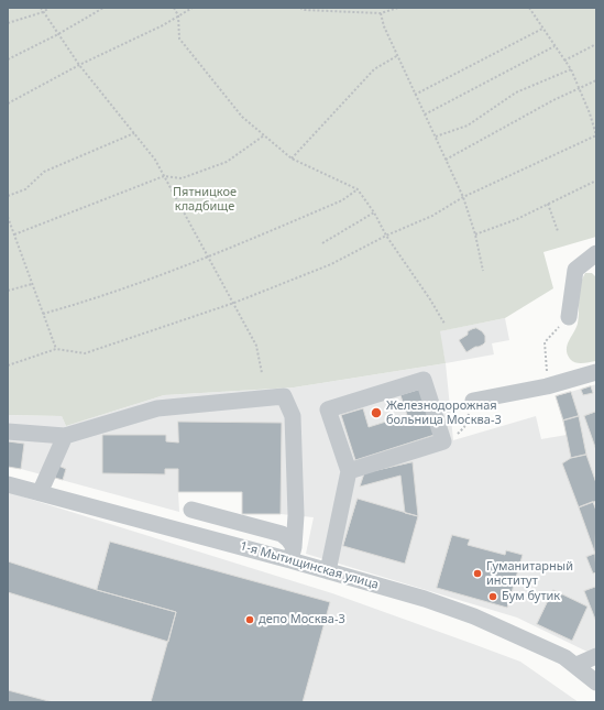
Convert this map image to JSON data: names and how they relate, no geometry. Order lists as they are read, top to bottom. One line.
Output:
{"streets":{"street":["1-я Мытищинская улица"]},"parks":["Пятницкое кладбище"],"places":["Железнодорожная больница Москва-3","Гуманитарный институт","Бум бутик","депо Москва-3"]}
